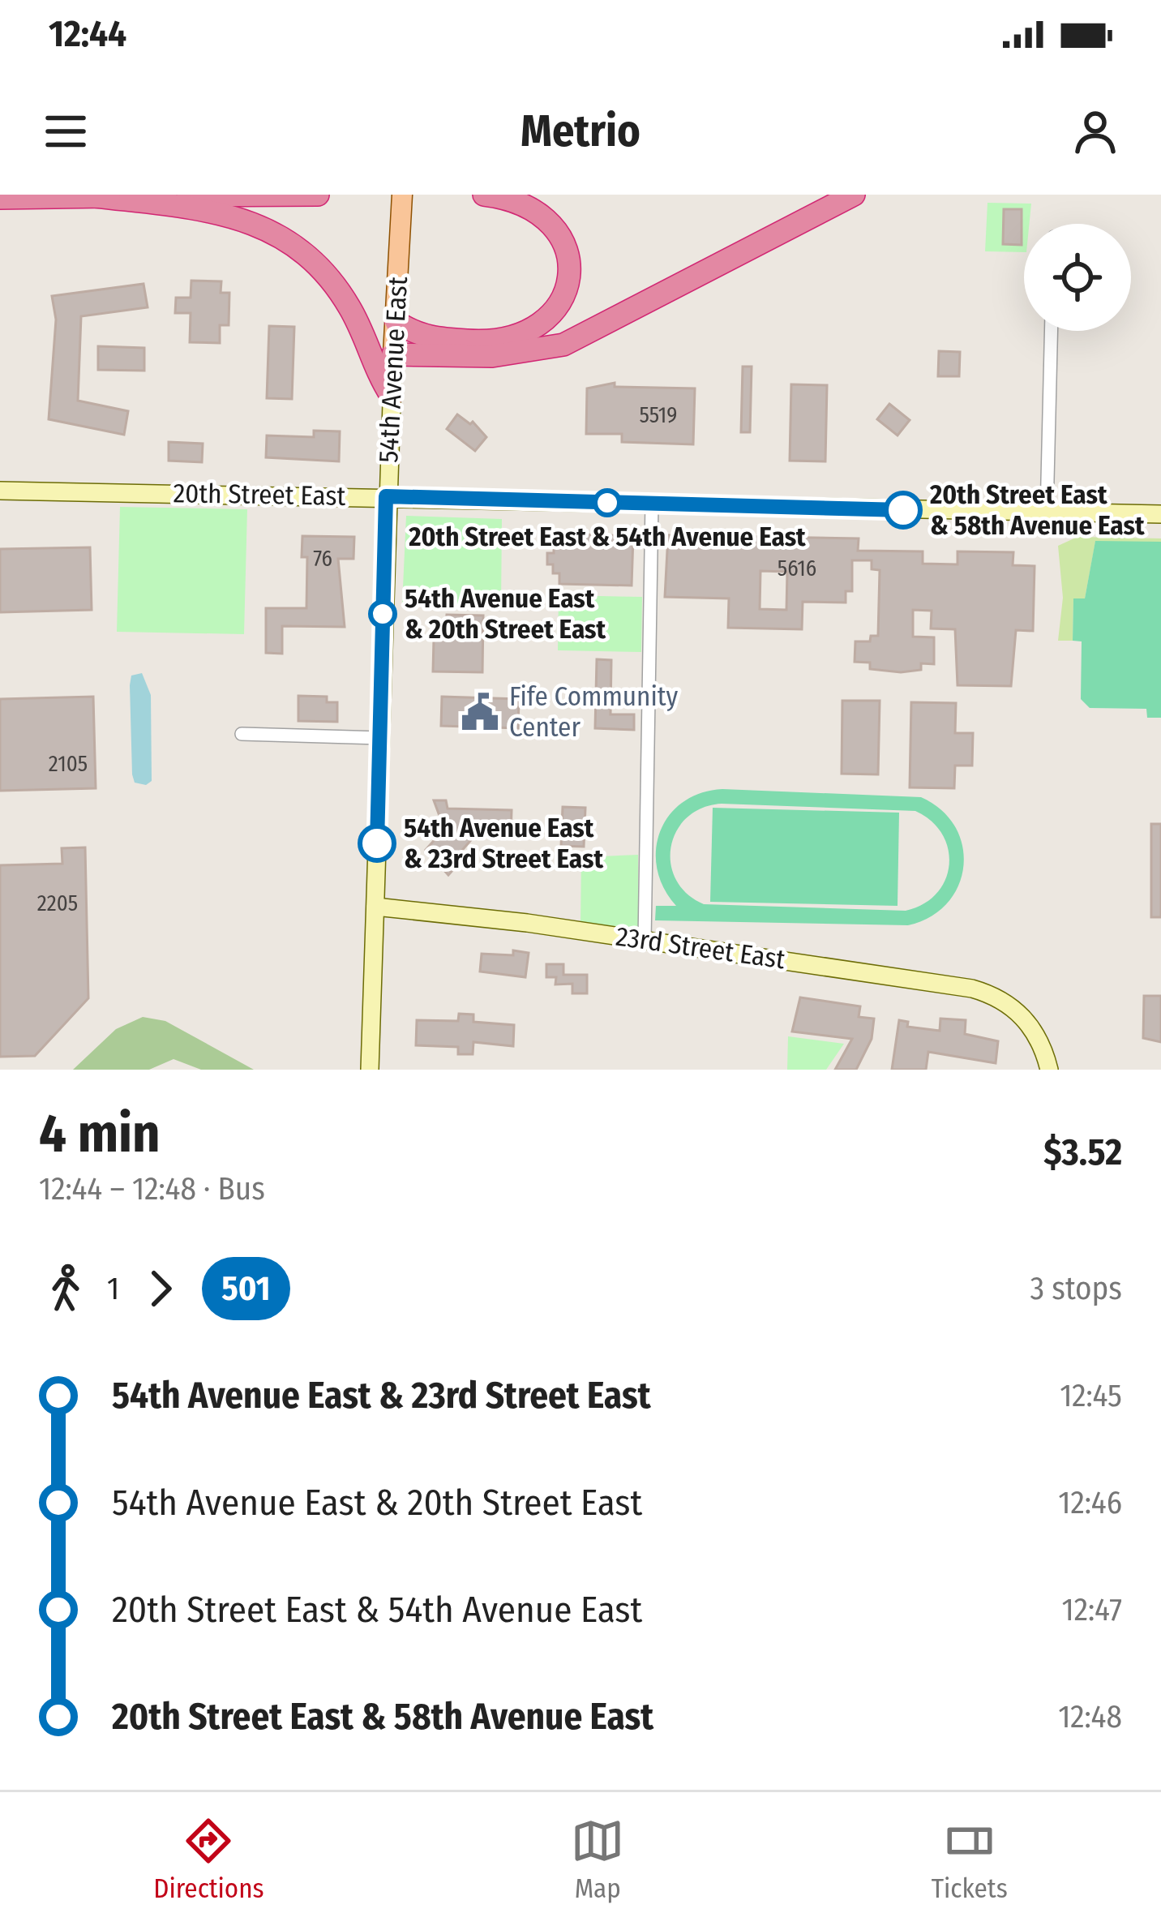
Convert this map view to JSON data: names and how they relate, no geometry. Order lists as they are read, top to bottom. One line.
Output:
{"streets":{"main road":["54th Avenue East","20th Street East","23rd Street East"]},"crossings":[["54th Avenue East","20th Street East"],["54th Avenue East","23rd Street East"]],"places":{"other":["20th Street East & 54th Avenue East","20th Street East & 58th Avenue East","54th Avenue East & 20th Street East","54th Avenue East & 23rd Street East"],"public building":["Fife Community Center"]},"lines":["bus line 501"],"house_numbers":["5519","76","5616","2105","2205"],"page":{"status":"12:44","header":"Metrio","heading":["4 min","12:44 – 12:48 · Bus","$3.52"],"legs":["1","501","3 stops"],"list":[{"name":"54th Avenue East & 23rd Street East","value":"12:45"},{"name":"54th Avenue East & 20th Street East","value":"12:46"},{"name":"20th Street East & 54th Avenue East","value":"12:47"},{"name":"20th Street East & 58th Avenue East","value":"12:48"}],"tabs":["Directions","Map","Tickets"]}}
